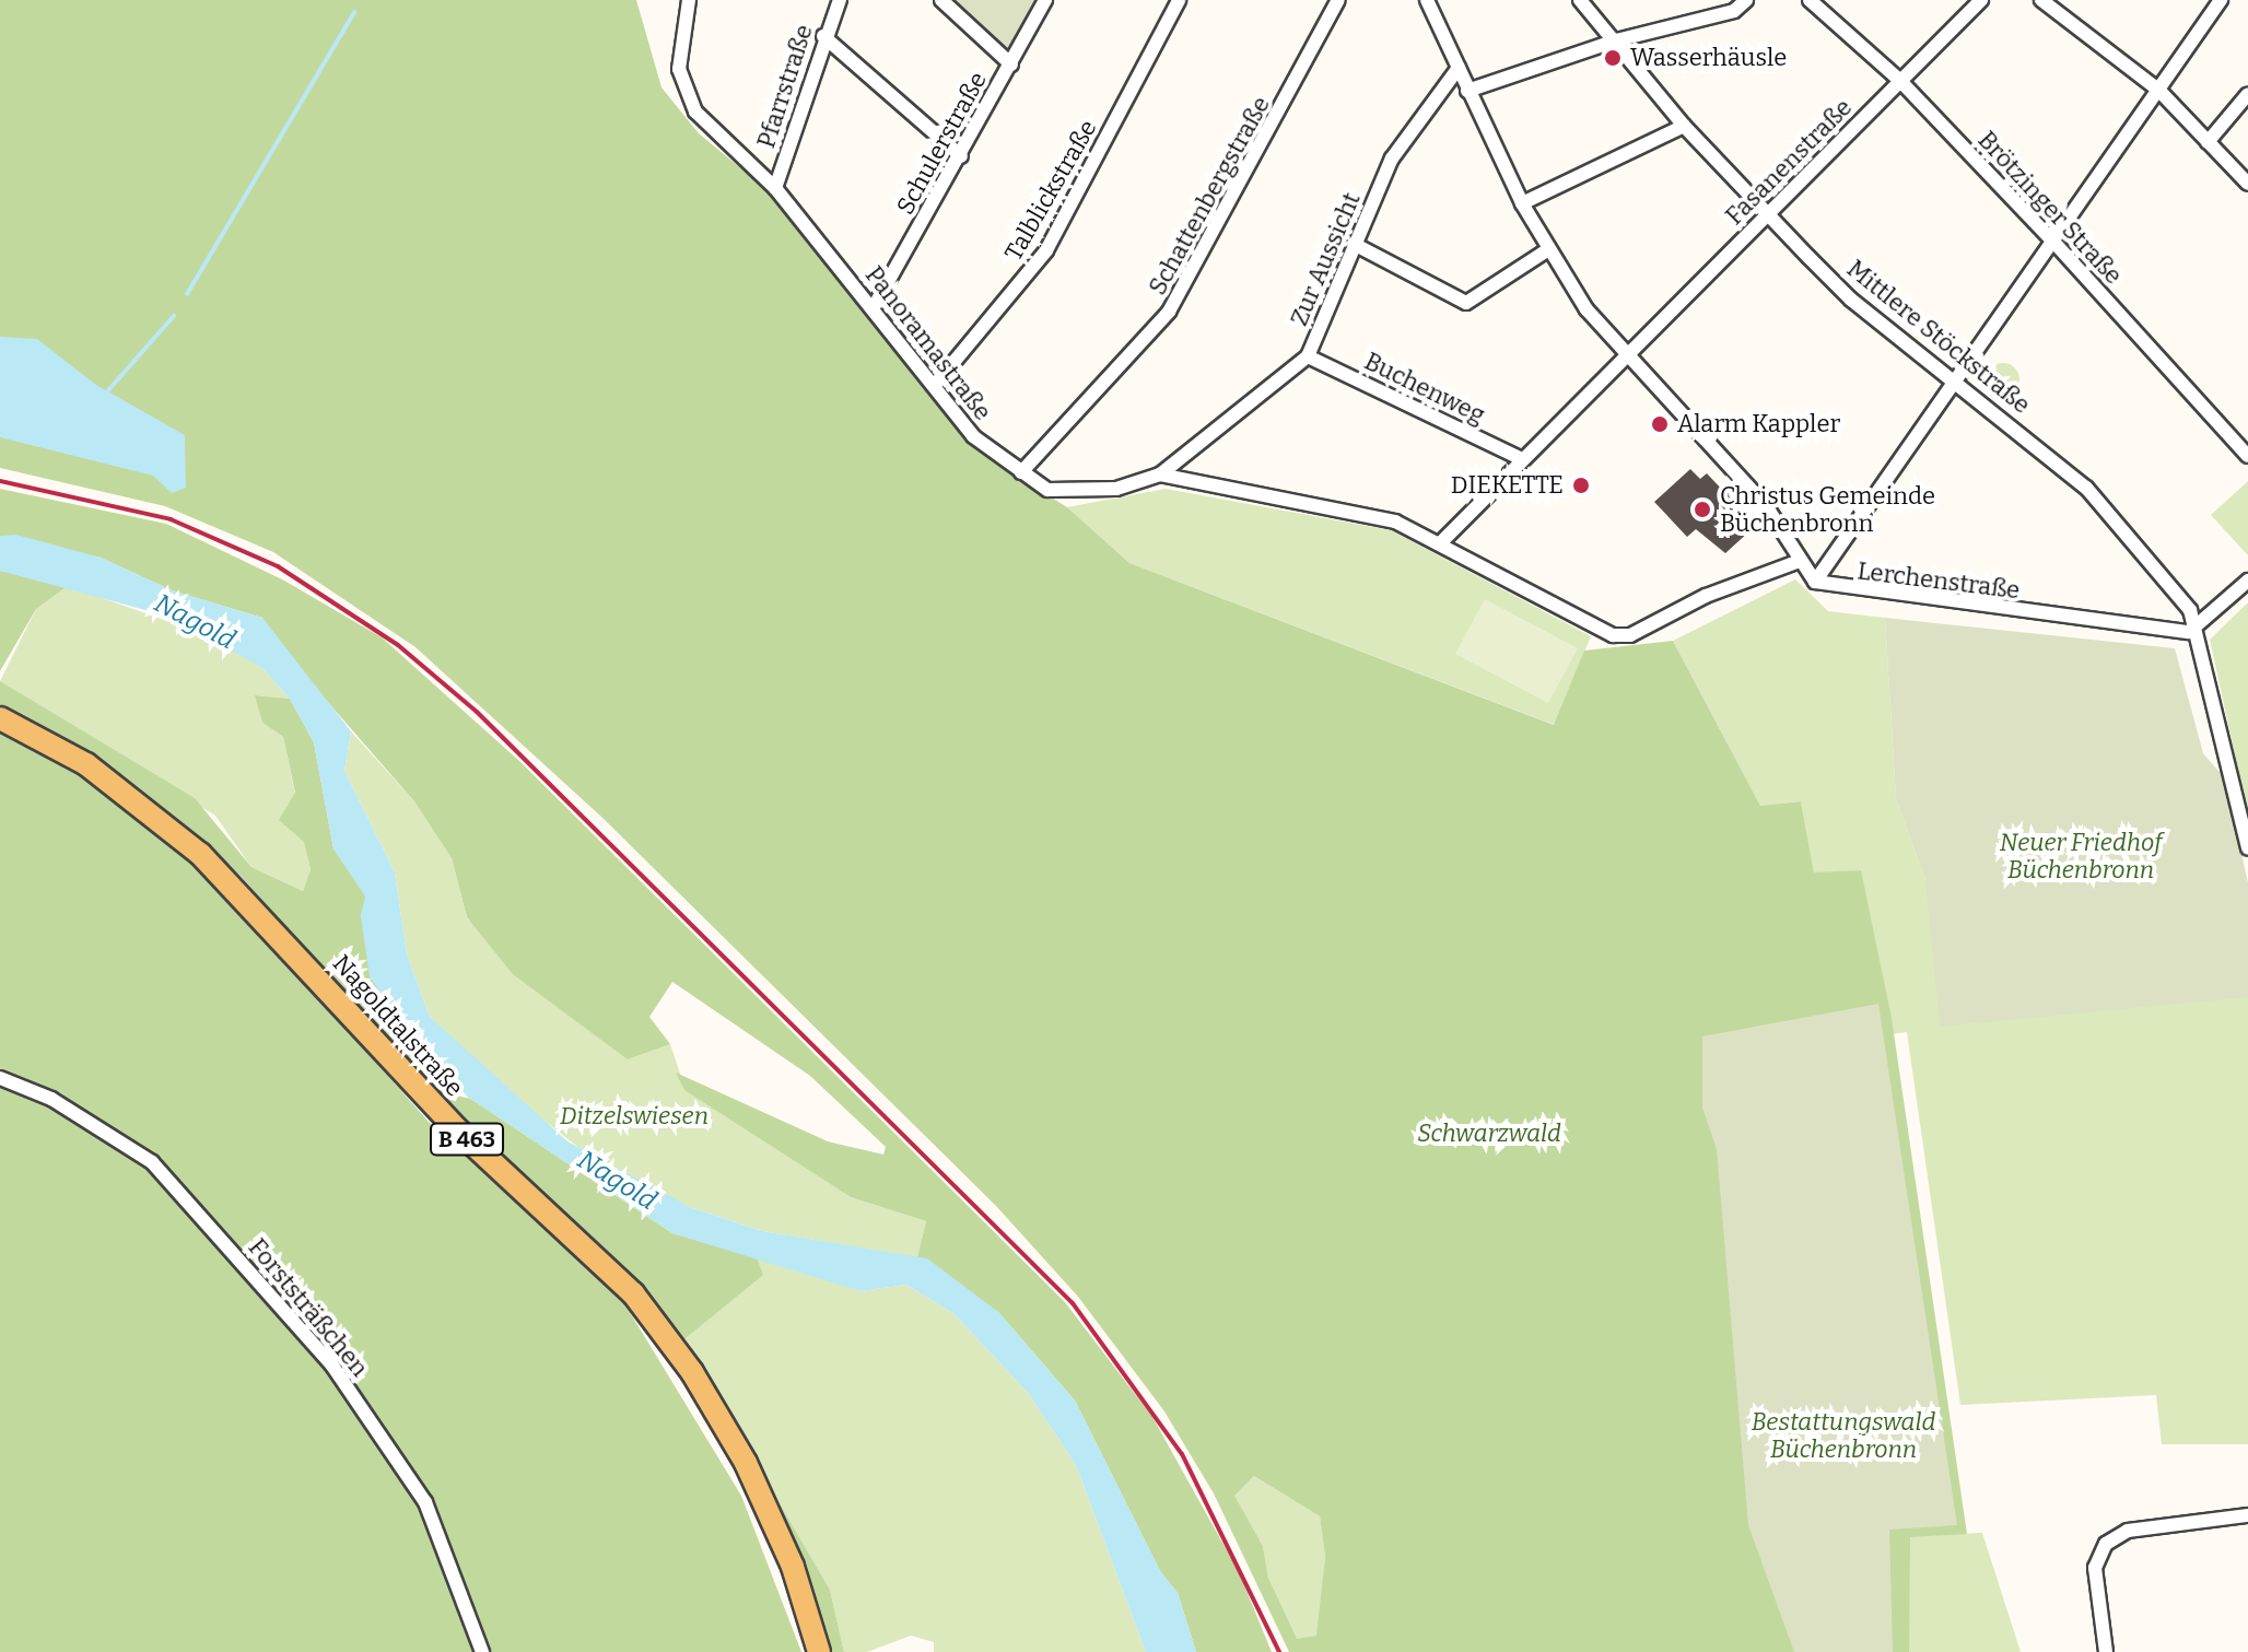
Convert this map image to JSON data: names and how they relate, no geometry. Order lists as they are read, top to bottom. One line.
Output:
{"streets":{"main road":["Nagoldtalstraße","B 463"],"street":["Pfarrstraße","Schulerstraße","Fasanenstraße","Talblickstraße","Schattenbergstraße","Brötzinger Straße","Zur Aussicht","Mittlere Stöckstraße","Panoramastraße","Buchenweg","Lerchenstraße","Forststräßchen"]},"crossings":[["Pfarrstraße","Panoramastraße"],["Schulerstraße","Panoramastraße"],["Fasanenstraße","Brötzinger Straße"],["Fasanenstraße","Mittlere Stöckstraße"],["Fasanenstraße","Panoramastraße"],["Fasanenstraße","Buchenweg"],["Talblickstraße","Panoramastraße"],["Schattenbergstraße","Panoramastraße"],["Zur Aussicht","Panoramastraße"],["Zur Aussicht","Buchenweg"],["Mittlere Stöckstraße","Lerchenstraße"]],"water":["Nagold"],"parks":["Neuer Friedhof Büchenbronn","Ditzelswiesen","Schwarzwald","Bestattungswald Büchenbronn"],"places":["Wasserhäusle","Alarm Kappler","DIEKETTE","Christus Gemeinde Büchenbronn"]}
